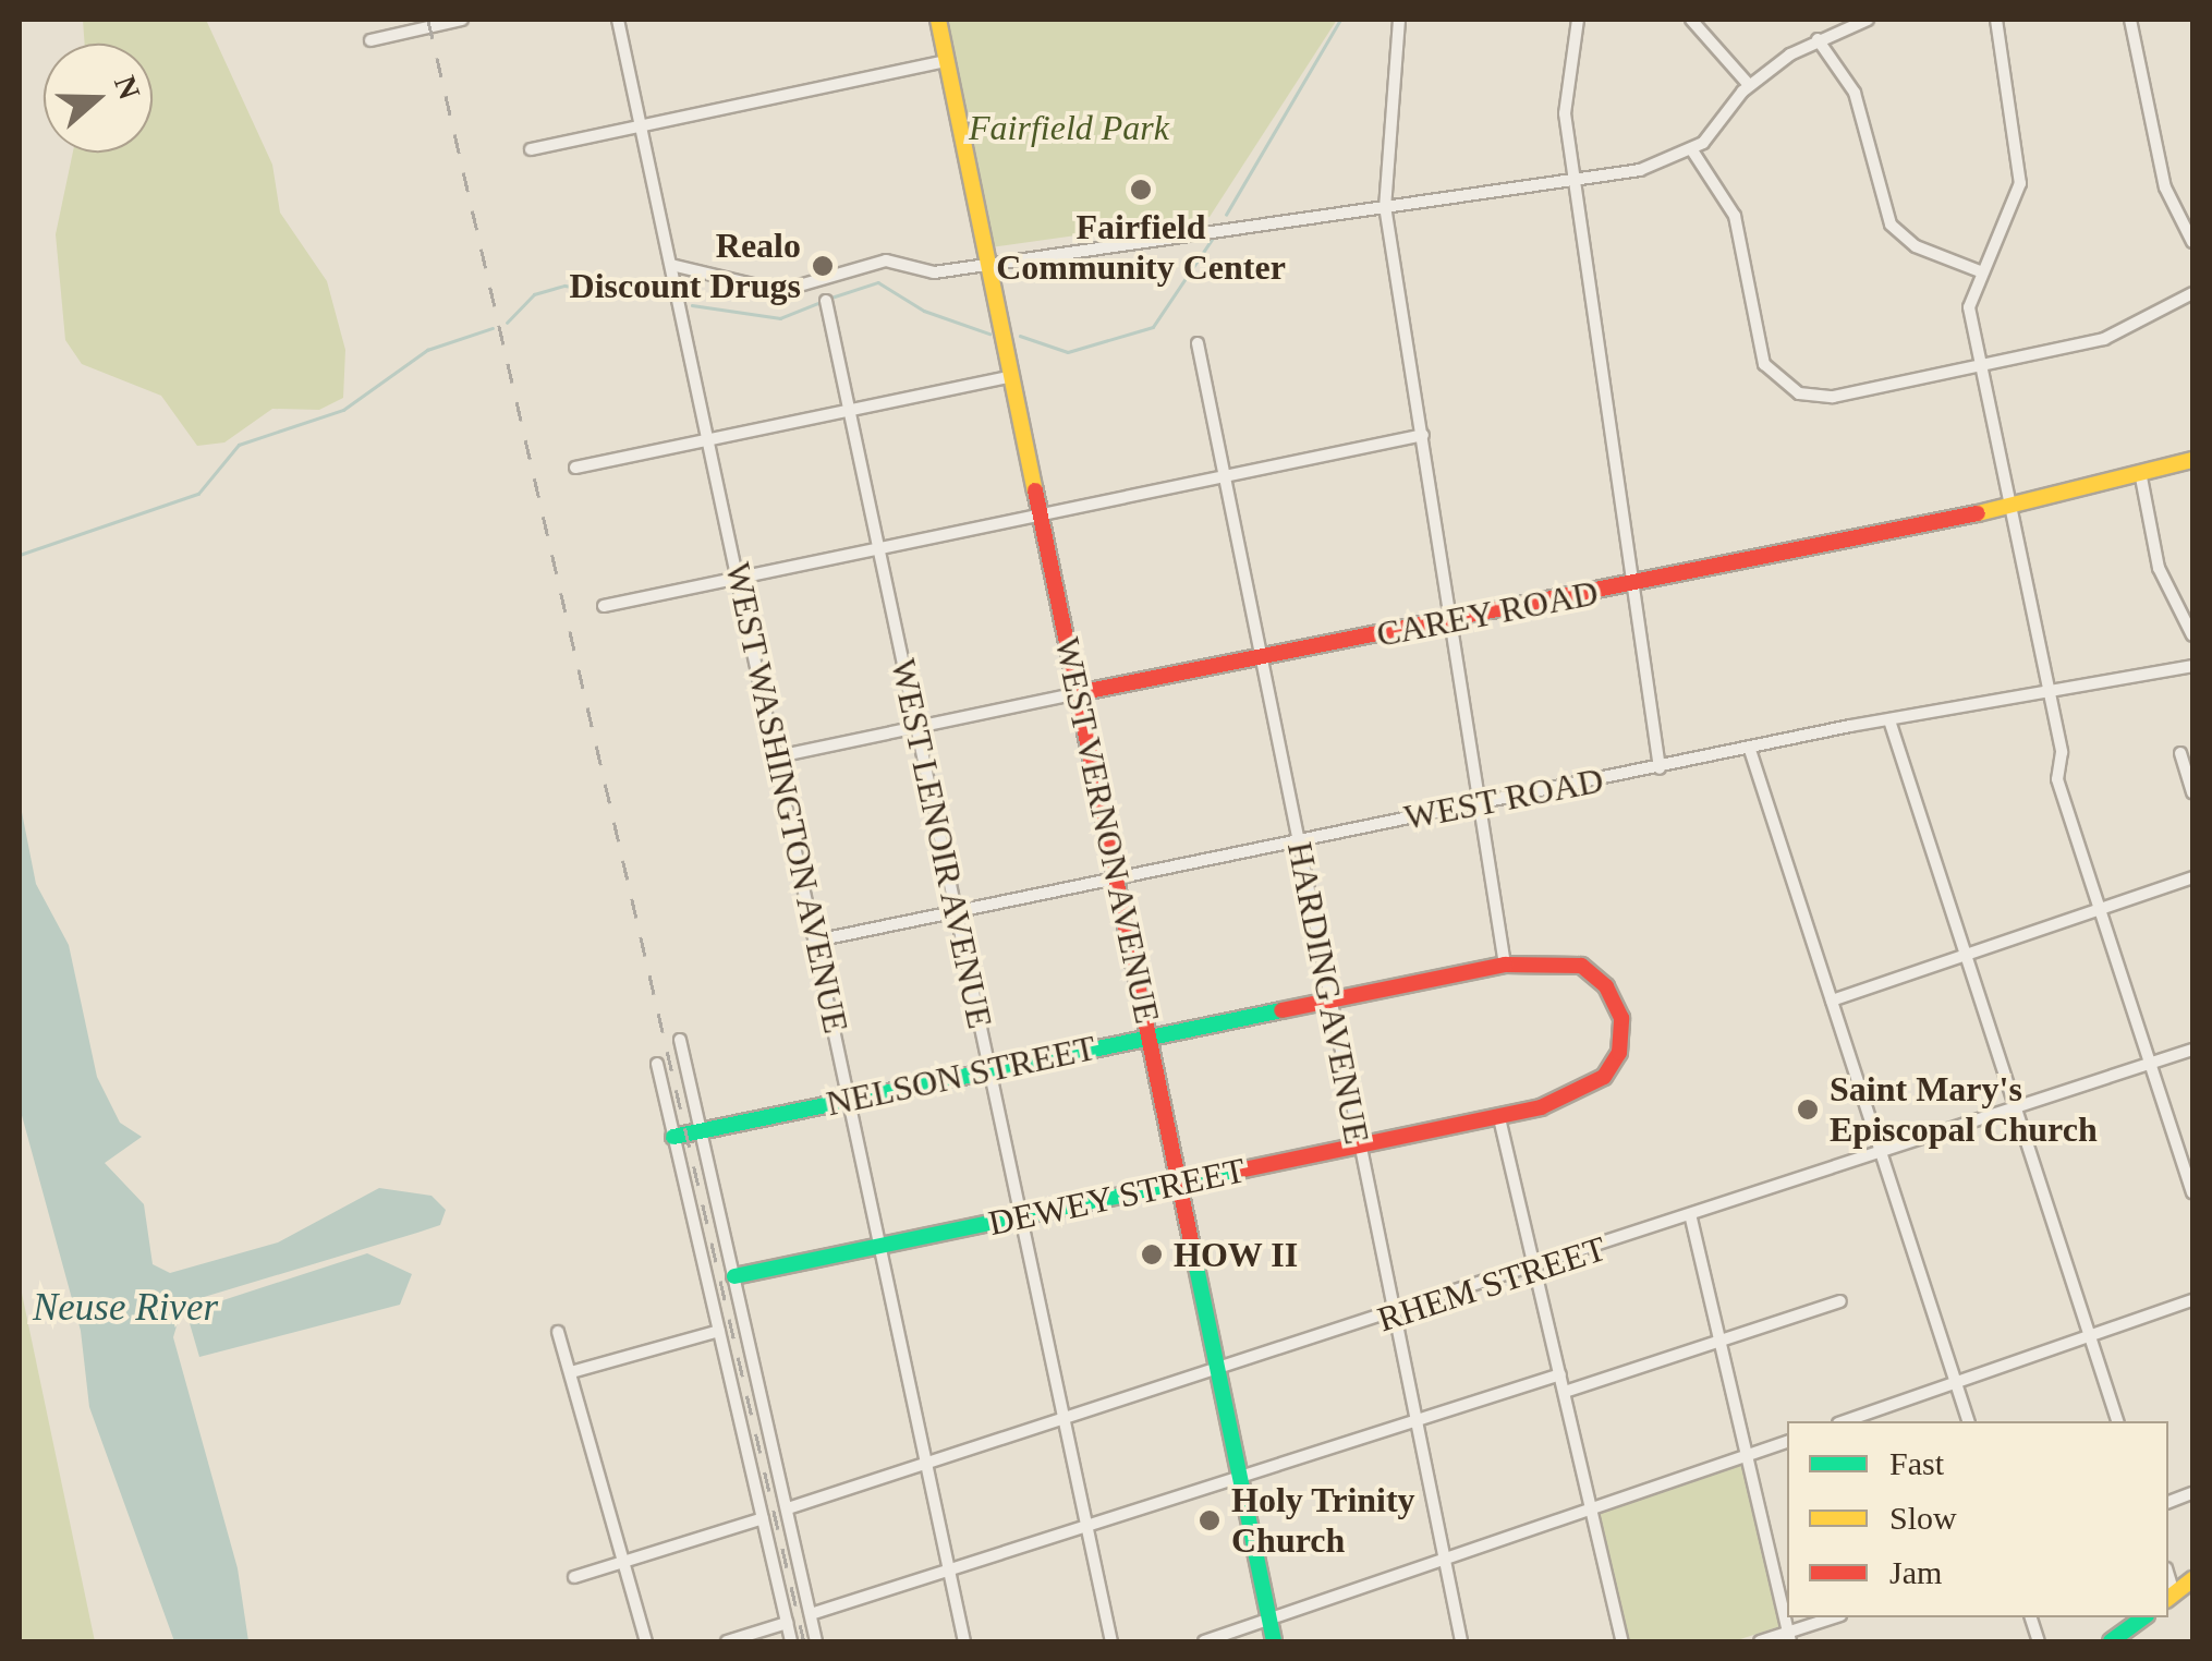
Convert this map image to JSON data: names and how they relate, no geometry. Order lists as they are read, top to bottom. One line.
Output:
{"streets":{"street":["CAREY ROAD","WEST WASHINGTON AVENUE","WEST ROAD","WEST VERNON AVENUE","WEST LENOIR AVENUE","HARDING AVENUE","NELSON STREET","DEWEY STREET","RHEM STREET"]},"crossings":[["CAREY ROAD","WEST WASHINGTON AVENUE"],["CAREY ROAD","WEST VERNON AVENUE"],["CAREY ROAD","WEST LENOIR AVENUE"],["CAREY ROAD","HARDING AVENUE"],["WEST WASHINGTON AVENUE","WEST ROAD"],["WEST WASHINGTON AVENUE","NELSON STREET"],["WEST WASHINGTON AVENUE","DEWEY STREET"],["WEST WASHINGTON AVENUE","RHEM STREET"],["WEST ROAD","WEST VERNON AVENUE"],["WEST ROAD","WEST LENOIR AVENUE"],["WEST ROAD","HARDING AVENUE"],["WEST VERNON AVENUE","NELSON STREET"],["WEST VERNON AVENUE","DEWEY STREET"],["WEST VERNON AVENUE","RHEM STREET"],["WEST LENOIR AVENUE","NELSON STREET"],["WEST LENOIR AVENUE","DEWEY STREET"],["WEST LENOIR AVENUE","RHEM STREET"],["HARDING AVENUE","NELSON STREET"],["HARDING AVENUE","DEWEY STREET"],["HARDING AVENUE","RHEM STREET"],["NELSON STREET","DEWEY STREET"]],"water":["Neuse River"],"parks":["Fairfield Park"],"places":["Fairfield Community Center","Realo Discount Drugs","Saint Mary's Episcopal Church","HOW II","Holy Trinity Church"],"legend":["Fast","Slow","Jam"],"north":"right"}
